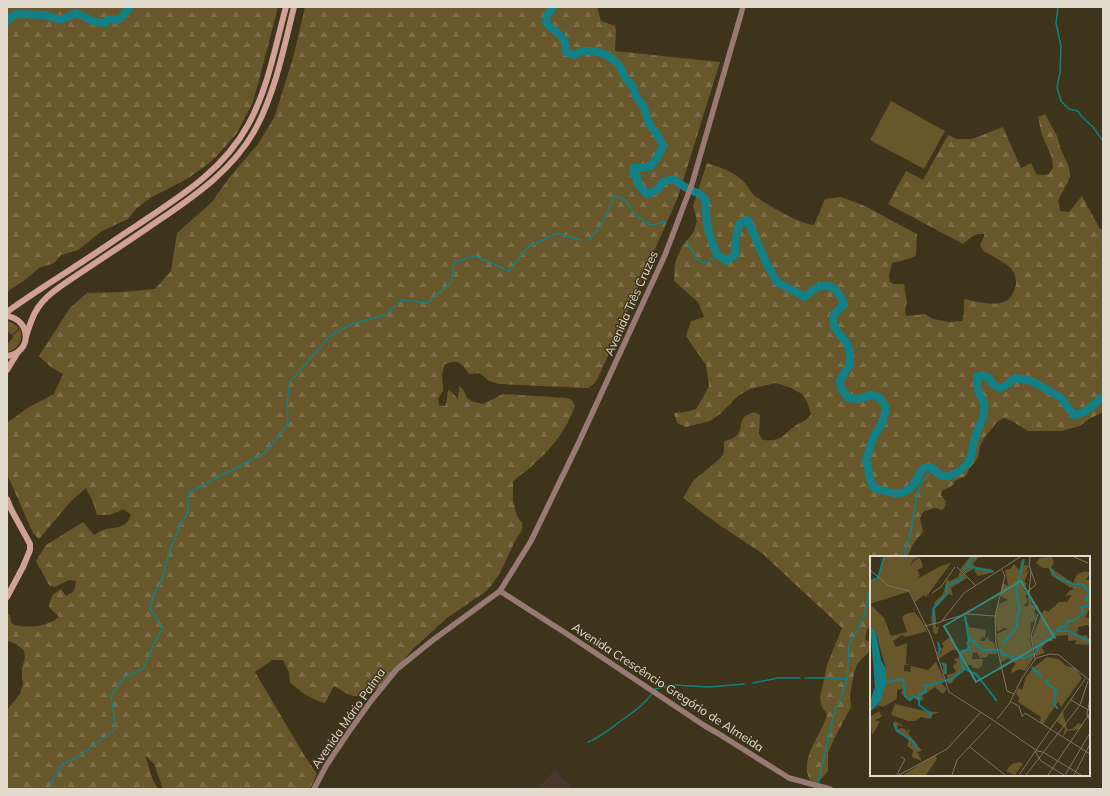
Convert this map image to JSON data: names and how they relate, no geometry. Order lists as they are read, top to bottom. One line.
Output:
{"streets":{"street":["Avenida Três Cruzes","Avenida Crescêncio Gregório de Almeida","Avenida Mário Palma"]},"crossings":[["Avenida Três Cruzes","Avenida Crescêncio Gregório de Almeida"],["Avenida Três Cruzes","Avenida Mário Palma"],["Avenida Crescêncio Gregório de Almeida","Avenida Mário Palma"]]}
